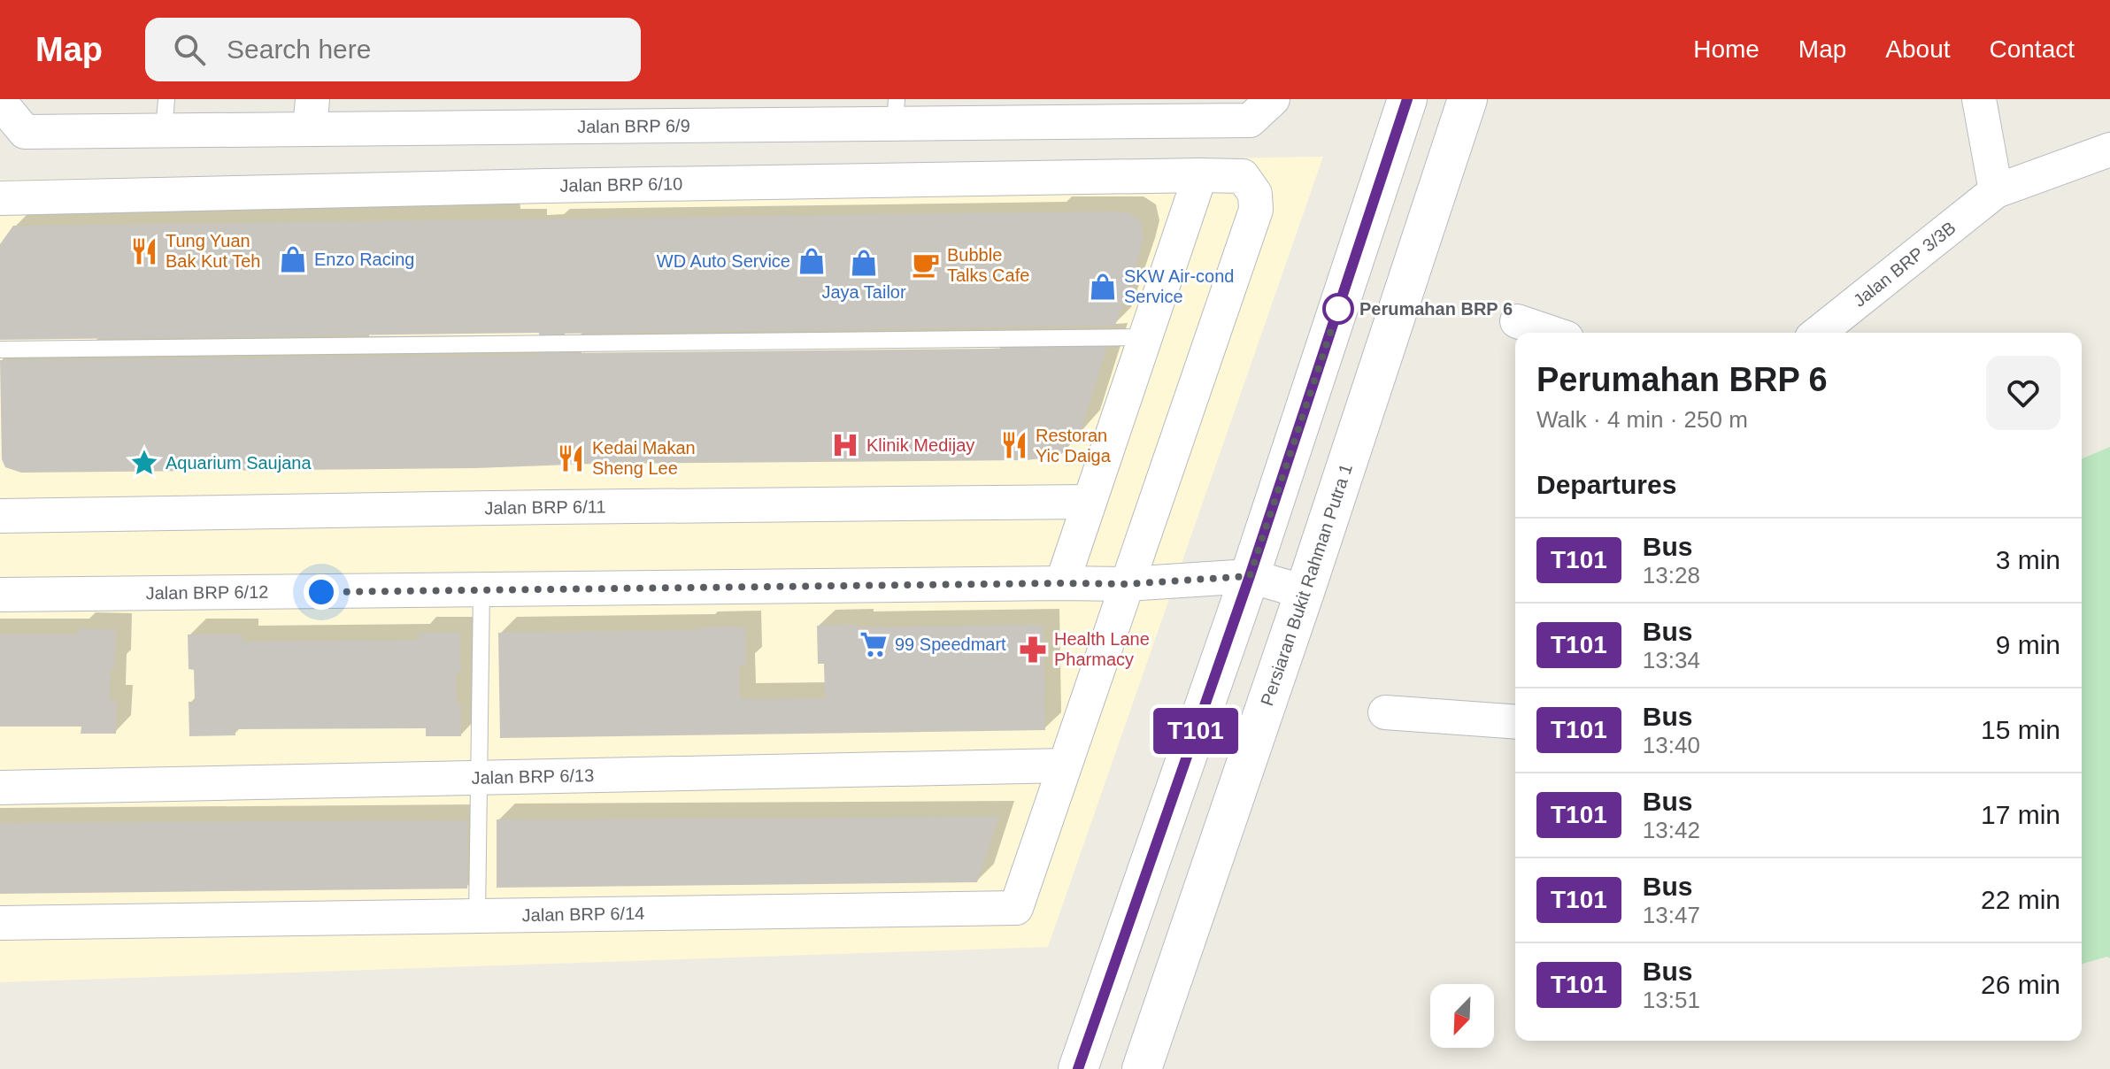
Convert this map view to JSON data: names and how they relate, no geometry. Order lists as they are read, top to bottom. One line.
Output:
{"streets":{"main road":["Persiaran Bukit Rahman Putra 1"],"street":["Jalan BRP 6/9","Jalan BRP 6/10","Jalan BRP 3/3B","Jalan BRP 6/11","Jalan BRP 6/12","Jalan BRP 6/13","Jalan BRP 6/14"]},"crossings":[["Jalan BRP 6/10","Jalan BRP 6/12"],["Persiaran Bukit Rahman Putra 1","Jalan BRP 6/12"],["Jalan BRP 6/13","Jalan BRP 6/14"]],"places":{"restaurant":["Tung Yuan Bak Kut Teh","Restoran Yic Daiga","Kedai Makan Sheng Lee"],"shop":["Enzo Racing","WD Auto Service","Jaya Tailor","SKW Air-cond Service"],"cafe":["Bubble Talks Cafe"],"other":["Perumahan BRP 6"],"hospital":["Klinik Medijay"],"place":["Aquarium Saujana"],"supermarket":["99 Speedmart"],"pharmacy":["Health Lane Pharmacy"]},"lines":["bus line T101"],"north":"bottom left","page":{"header":"Map","search":"Search here","nav":["Home","Map","About","Contact"],"on_map":"T101","heading":[["Perumahan BRP 6","Walk · 4 min · 250 m"],"Departures"],"list":[{"mark":"T101","name":"Bus","note":"13:28","value":"3 min"},{"mark":"T101","name":"Bus","note":"13:34","value":"9 min"},{"mark":"T101","name":"Bus","note":"13:40","value":"15 min"},{"mark":"T101","name":"Bus","note":"13:42","value":"17 min"},{"mark":"T101","name":"Bus","note":"13:47","value":"22 min"},{"mark":"T101","name":"Bus","note":"13:51","value":"26 min"}]}}
